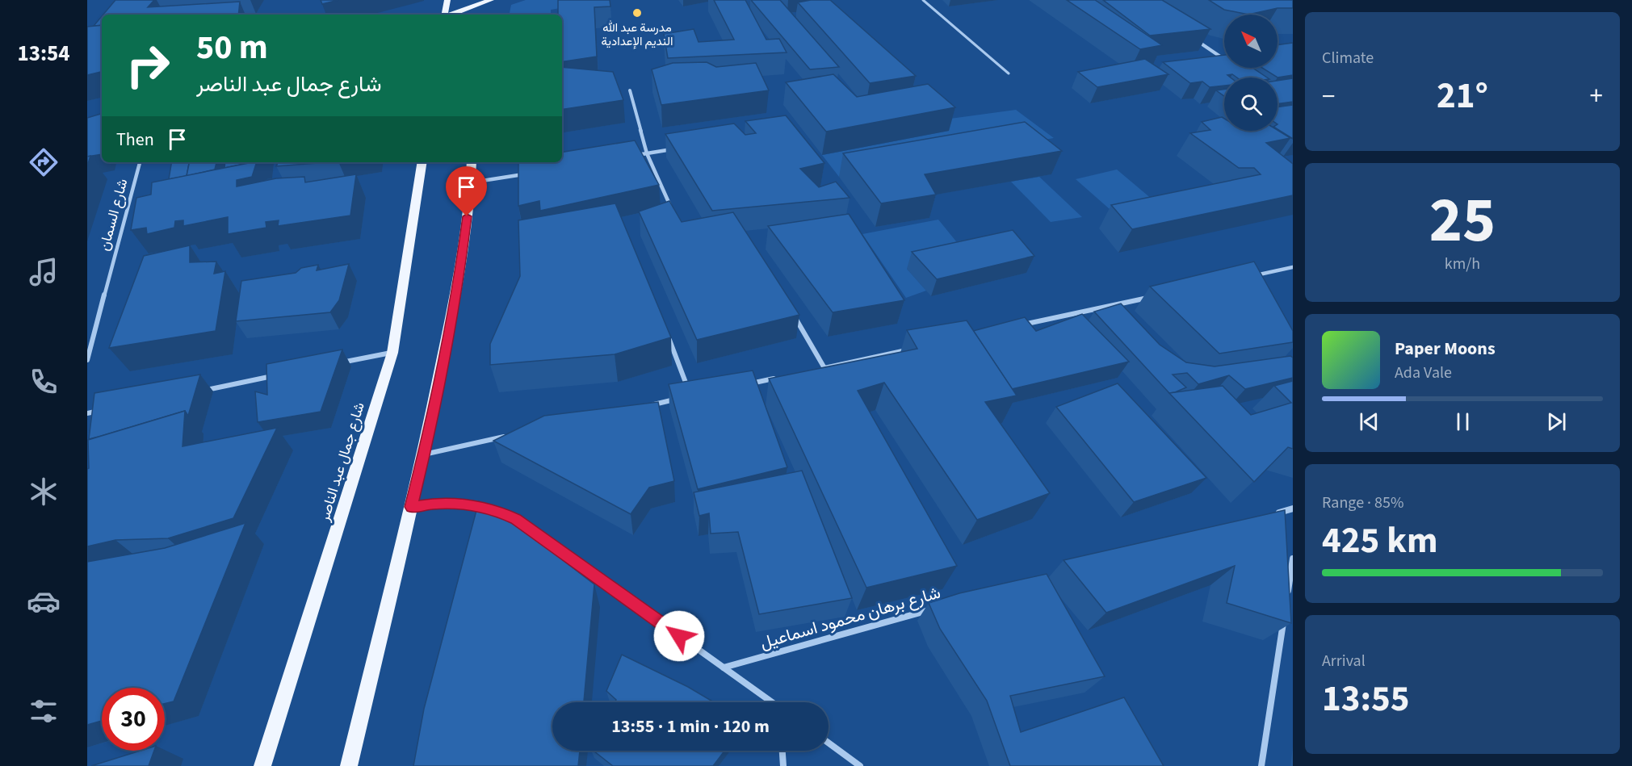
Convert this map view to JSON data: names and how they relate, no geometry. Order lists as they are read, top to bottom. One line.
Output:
{"streets":{"main road":["شارع جمال عبد الناصر"],"street":["شارع السمان","شارع برهان محمود اسماعيل"]},"places":["مدرسة عبد الله النديم الإعدادية"],"north":"top left","page":{"tabs":"13:54","tile":["Climate",["25","km/h"],["Range · 85%","425 km"],["Arrival","13:55"]],"turn":["50 m","شارع جمال عبد الناصر"],"heat":["−","21°","+"],"then":"Then","song":["Paper Moons","Ada Vale"],"limit":"30","trip":"13:55 · 1 min · 120 m"}}
